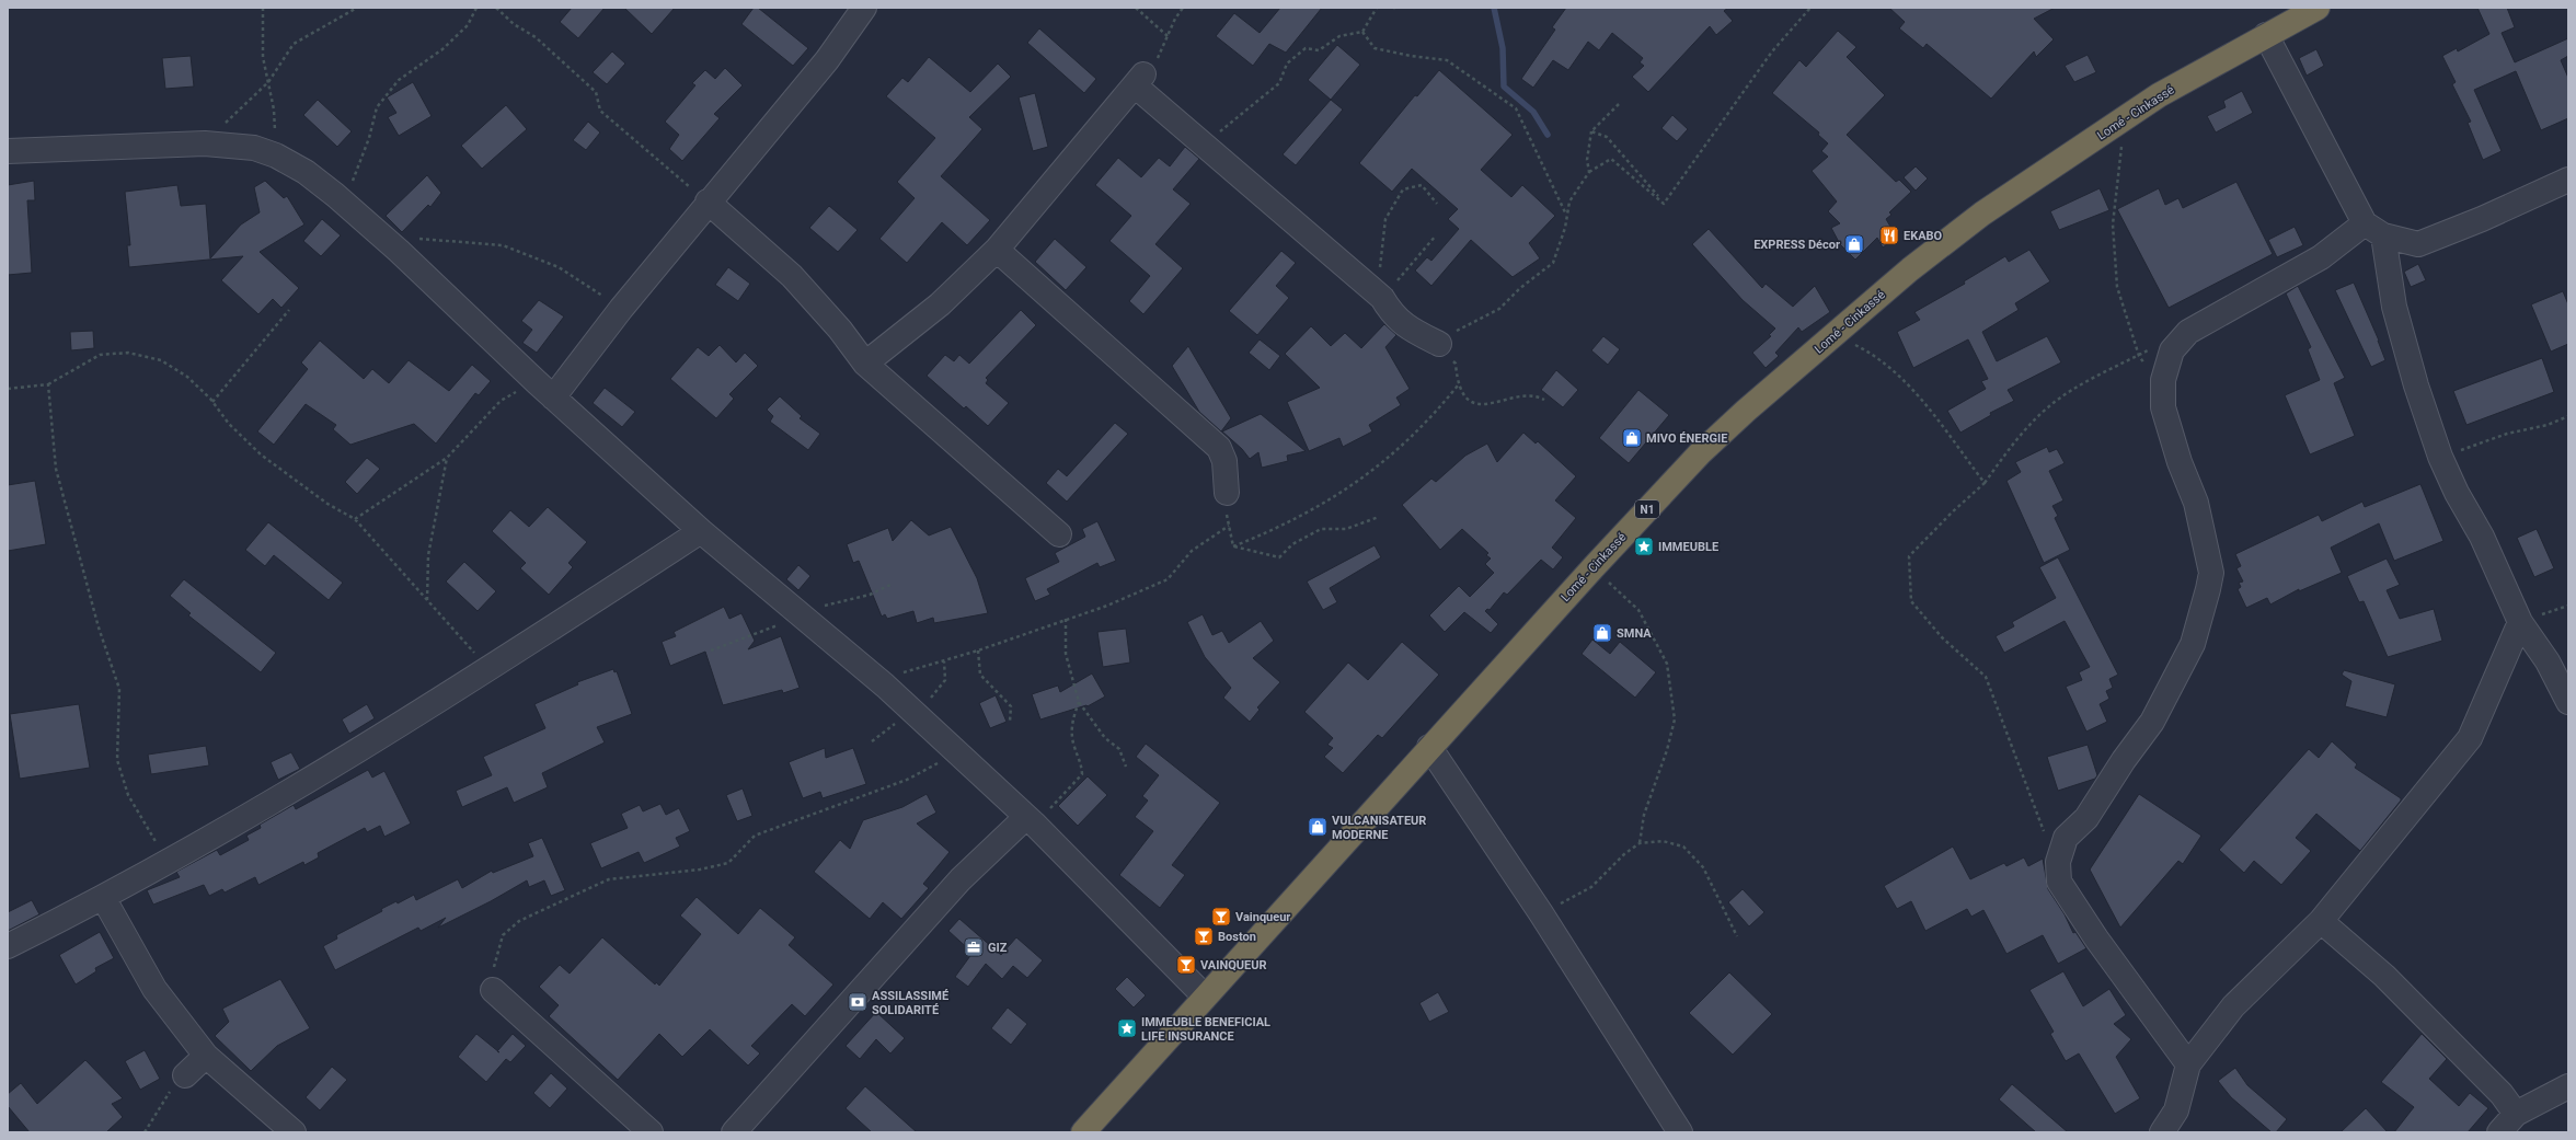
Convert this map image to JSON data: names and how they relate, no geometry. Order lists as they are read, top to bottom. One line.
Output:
{"streets":{"highway":["Lomé - Cinkassé","N1"]},"places":{"restaurant":["EKABO"],"shop":["EXPRESS Décor","MIVO ÉNERGIE","SMNA","VULCANISATEUR MODERNE"],"place":["IMMEUBLE","IMMEUBLE BENEFICIAL LIFE INSURANCE"],"bar":["Vainqueur","Boston","VAINQUEUR"],"office":["GIZ"],"bank":["ASSILASSIMÉ SOLIDARITÉ"]}}
